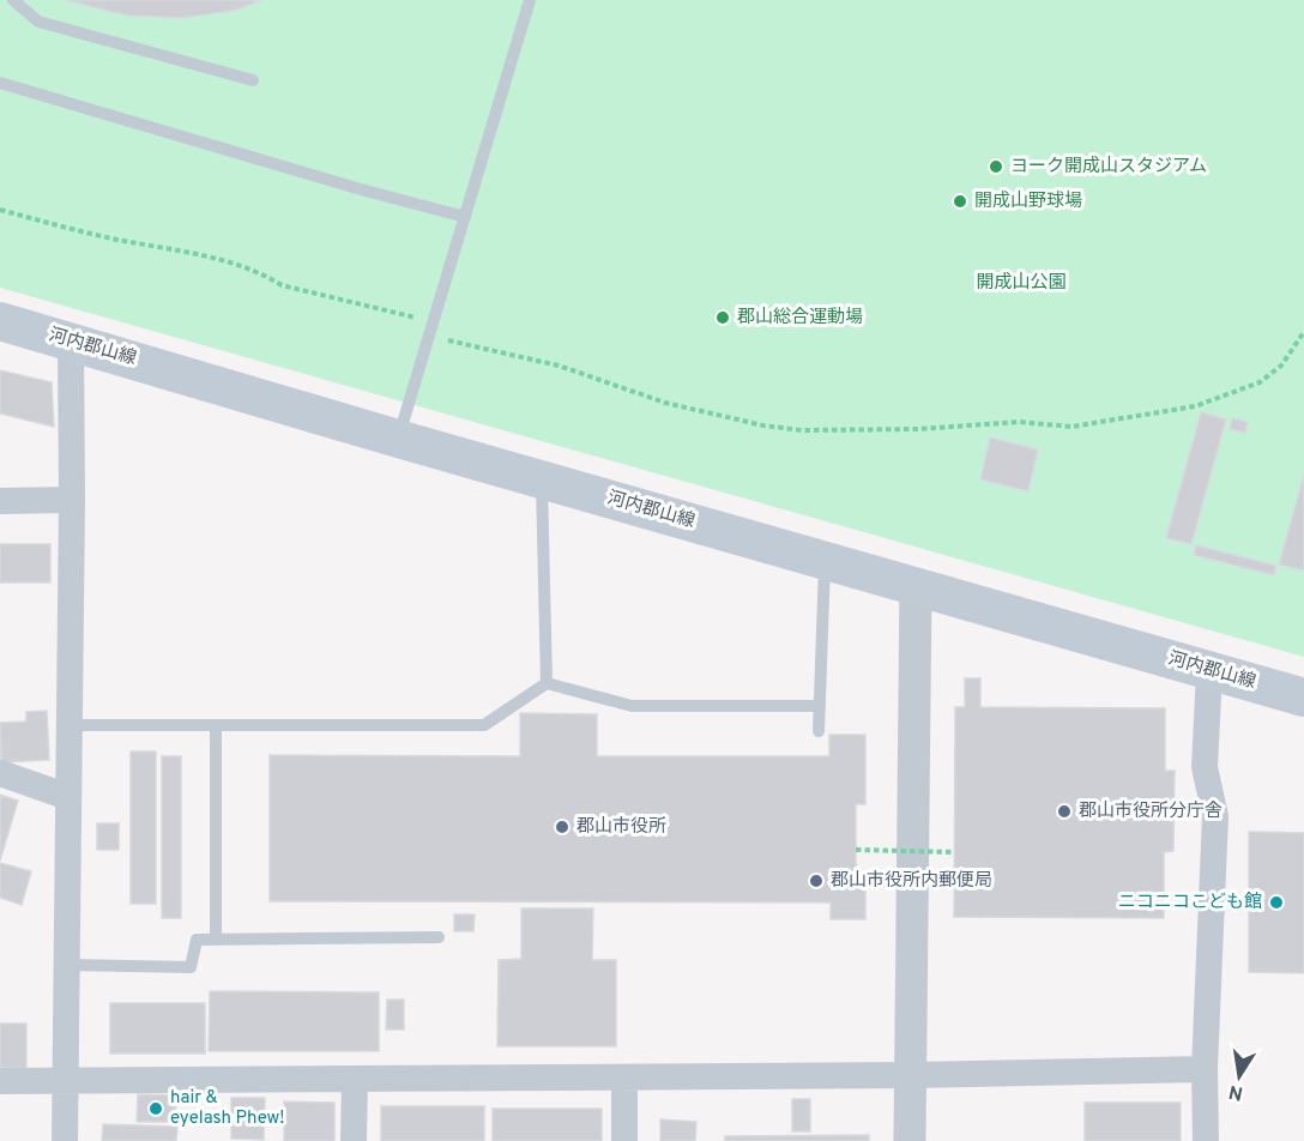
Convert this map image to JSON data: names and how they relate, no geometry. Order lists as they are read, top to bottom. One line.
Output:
{"streets":{"main road":["河内郡山線"]},"parks":["開成山公園"],"places":["ヨーク開成山スタジアム","開成山野球場","郡山総合運動場","郡山市役所分庁舎","郡山市役所","郡山市役所内郵便局","ニコニコこども館","hair & eyelash Phew!"],"north":"bottom"}
